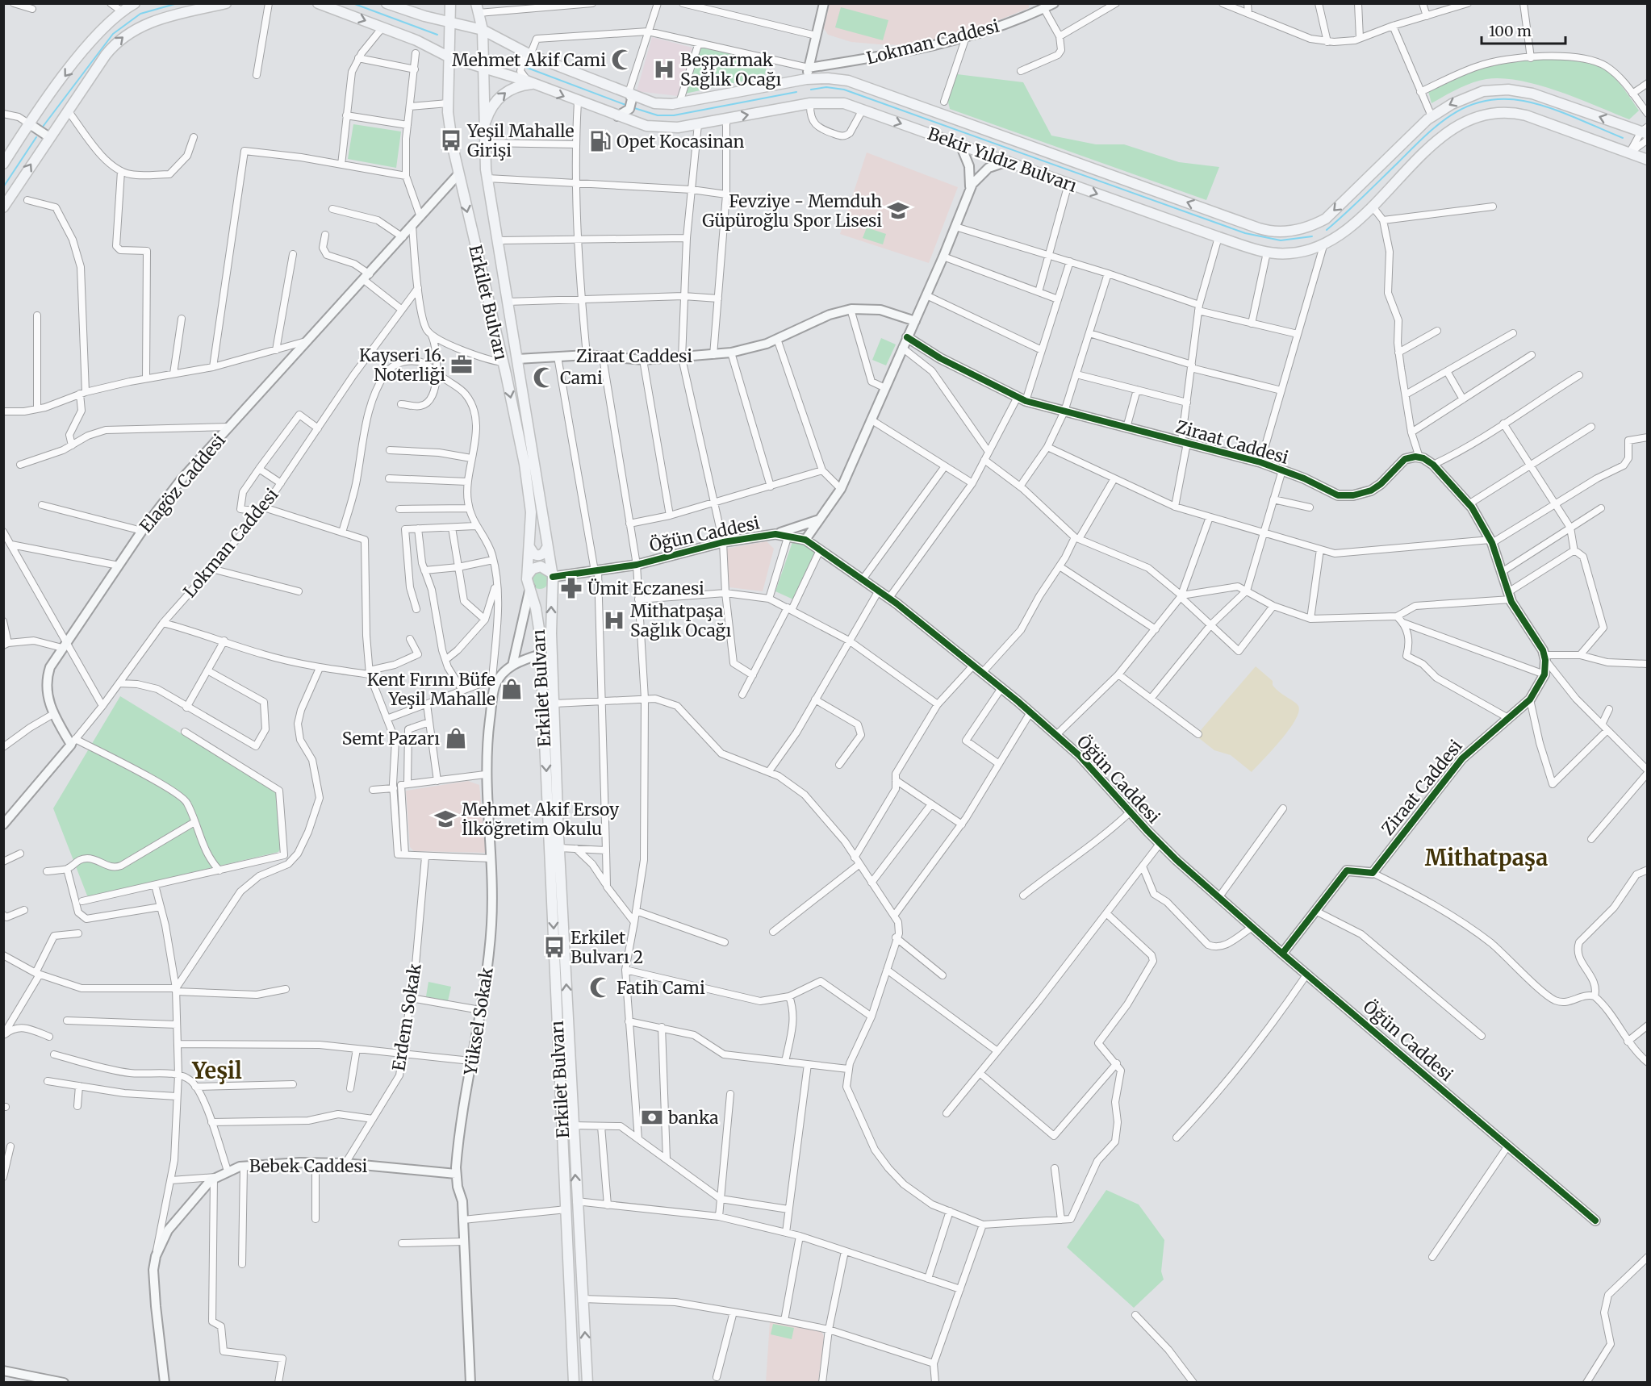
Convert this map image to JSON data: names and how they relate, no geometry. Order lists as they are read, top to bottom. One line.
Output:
{"streets":{"main road":["Bekir Yıldız Bulvarı","Erkilet Bulvarı"],"street":["Lokman Caddesi","Ziraat Caddesi","Elagöz Caddesi","Öğün Caddesi","Erdem Sokak","Yüksel Sokak","Bebek Caddesi"]},"crossings":[["Lokman Caddesi","Elagöz Caddesi"],["Bekir Yıldız Bulvarı","Erkilet Bulvarı"],["Erkilet Bulvarı","Ziraat Caddesi"],["Erkilet Bulvarı","Elagöz Caddesi"],["Erkilet Bulvarı","Öğün Caddesi"],["Erkilet Bulvarı","Yüksel Sokak"],["Erdem Sokak","Bebek Caddesi"],["Yüksel Sokak","Bebek Caddesi"]],"districts":["Mithatpaşa","Yeşil"],"places":{"mosque":["Mehmet Akif Cami","Cami","Fatih Cami"],"hospital":["Beşparmak Sağlık Ocağı","Mithatpaşa Sağlık Ocağı"],"bus stop":["Yeşil Mahalle Girişi","Erkilet Bulvarı 2"],"fuel station":["Opet Kocasinan"],"school or university":["Fevziye - Memduh Güpüroğlu Spor Lisesi","Mehmet Akif Ersoy İlköğretim Okulu"],"office":["Kayseri 16. Noterliği"],"pharmacy":["Ümit Eczanesi"],"shop":["Kent Fırını Büfe Yeşil Mahalle","Semt Pazarı"],"bank":["banka"]},"scale_bar":"100 m"}
